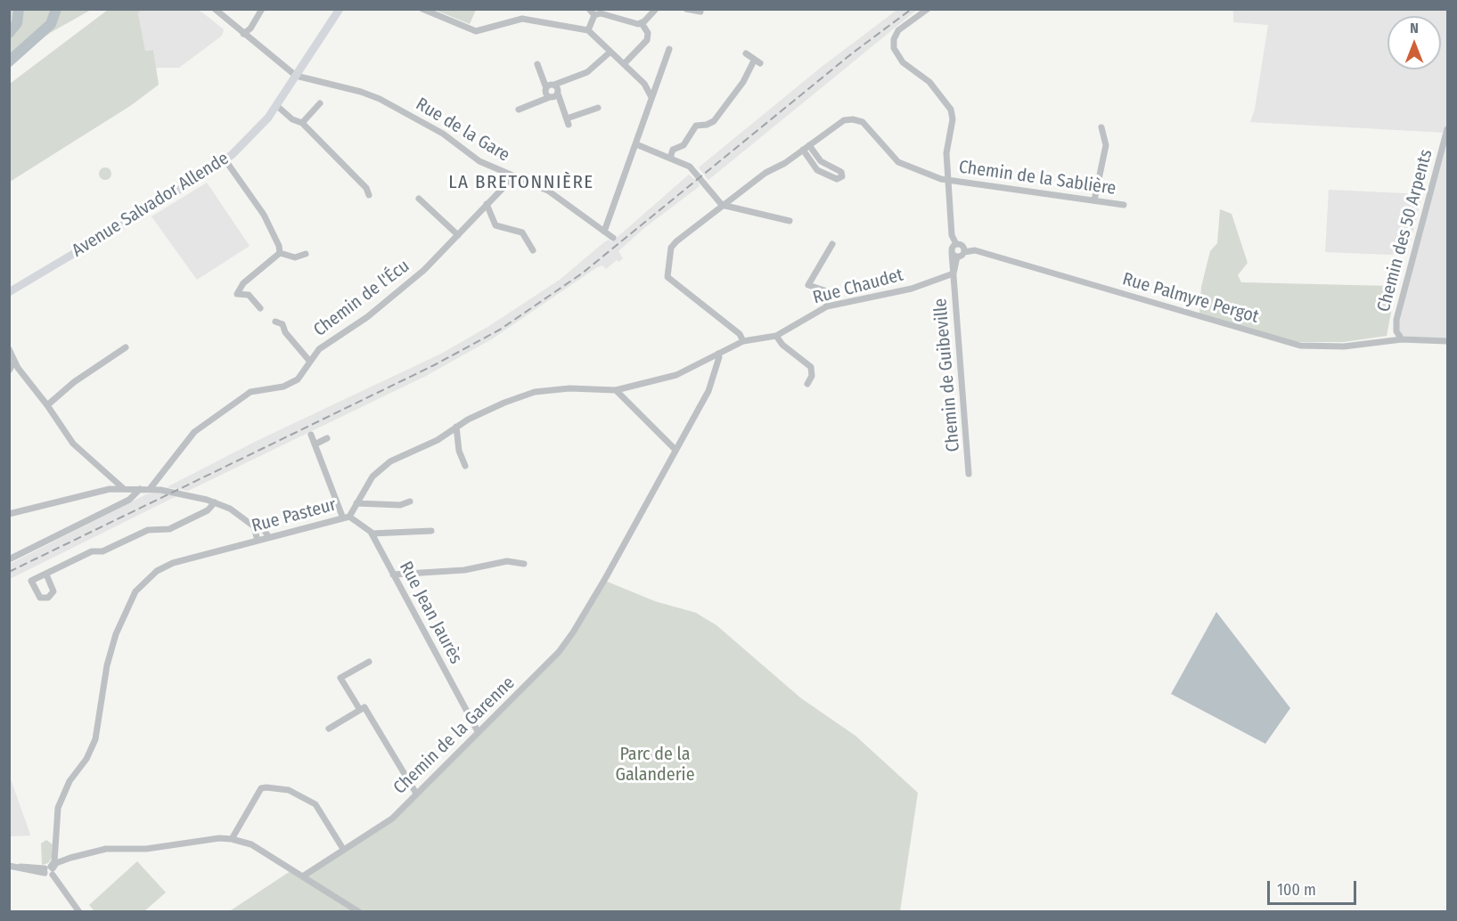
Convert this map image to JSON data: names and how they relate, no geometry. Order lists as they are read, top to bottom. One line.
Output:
{"streets":{"main road":["Avenue Salvador Allende"],"street":["Rue de la Gare","Chemin de la Sablière","Chemin des 50 Arpents","Rue Chaudet","Chemin de l'Écu","Rue Palmyre Pergot","Chemin de Guibeville","Rue Pasteur","Rue Jean Jaurès","Chemin de la Garenne"]},"crossings":[["Rue de la Gare","Avenue Salvador Allende"],["Rue de la Gare","Chemin de l'Écu"],["Chemin de la Sablière","Rue Chaudet"],["Chemin de la Sablière","Rue Pasteur"],["Chemin des 50 Arpents","Rue Palmyre Pergot"],["Rue Chaudet","Chemin de Guibeville"],["Rue Chaudet","Rue Pasteur"],["Rue Pasteur","Rue Jean Jaurès"],["Rue Pasteur","Chemin de la Garenne"],["Rue Jean Jaurès","Chemin de la Garenne"]],"districts":["LA BRETONNIÈRE"],"parks":["Parc de la Galanderie"],"scale_bar":"100 m","north":"top"}
